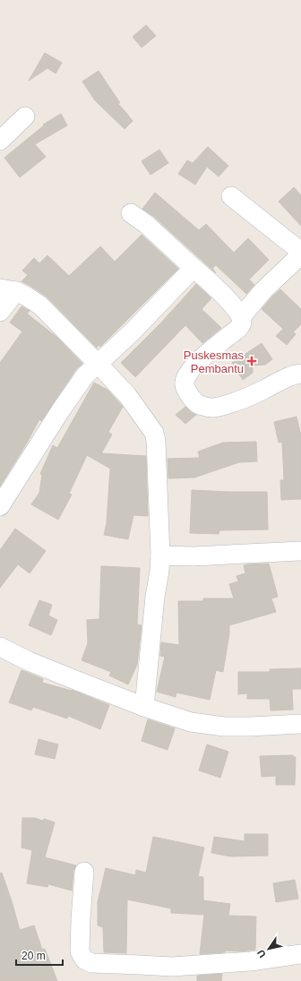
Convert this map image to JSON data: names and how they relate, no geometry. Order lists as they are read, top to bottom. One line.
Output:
{"places":{"health":["Puskesmas Pembantu"]},"scale_bar":"20 m","north":"bottom left"}
